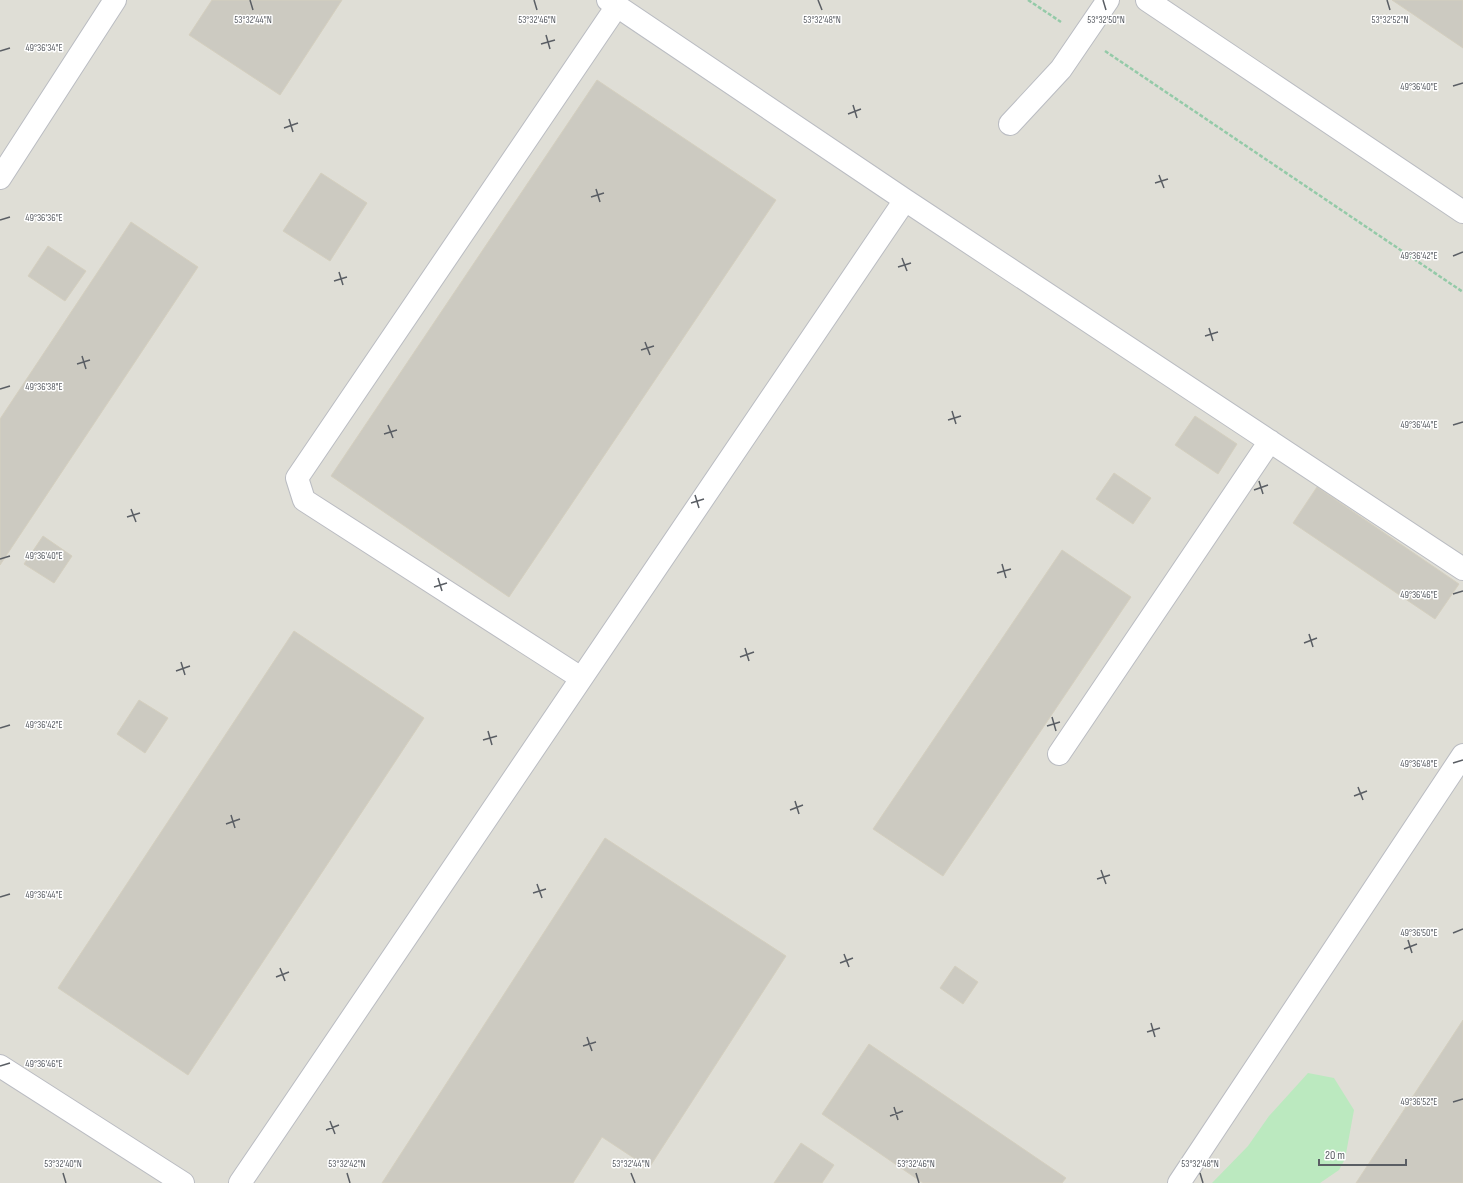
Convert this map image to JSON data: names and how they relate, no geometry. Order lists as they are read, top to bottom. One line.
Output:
{"scale_bar":"20 m","coordinates":["53°32'44\"N","53°32'46\"N","53°32'48\"N","53°32'50\"N","53°32'52\"N","49°36'34\"E","49°36'40\"E","49°36'36\"E","49°36'42\"E","49°36'38\"E","49°36'44\"E","49°36'46\"E","49°36'48\"E","49°36'50\"E","49°36'52\"E","53°32'40\"N","53°32'42\"N"]}
